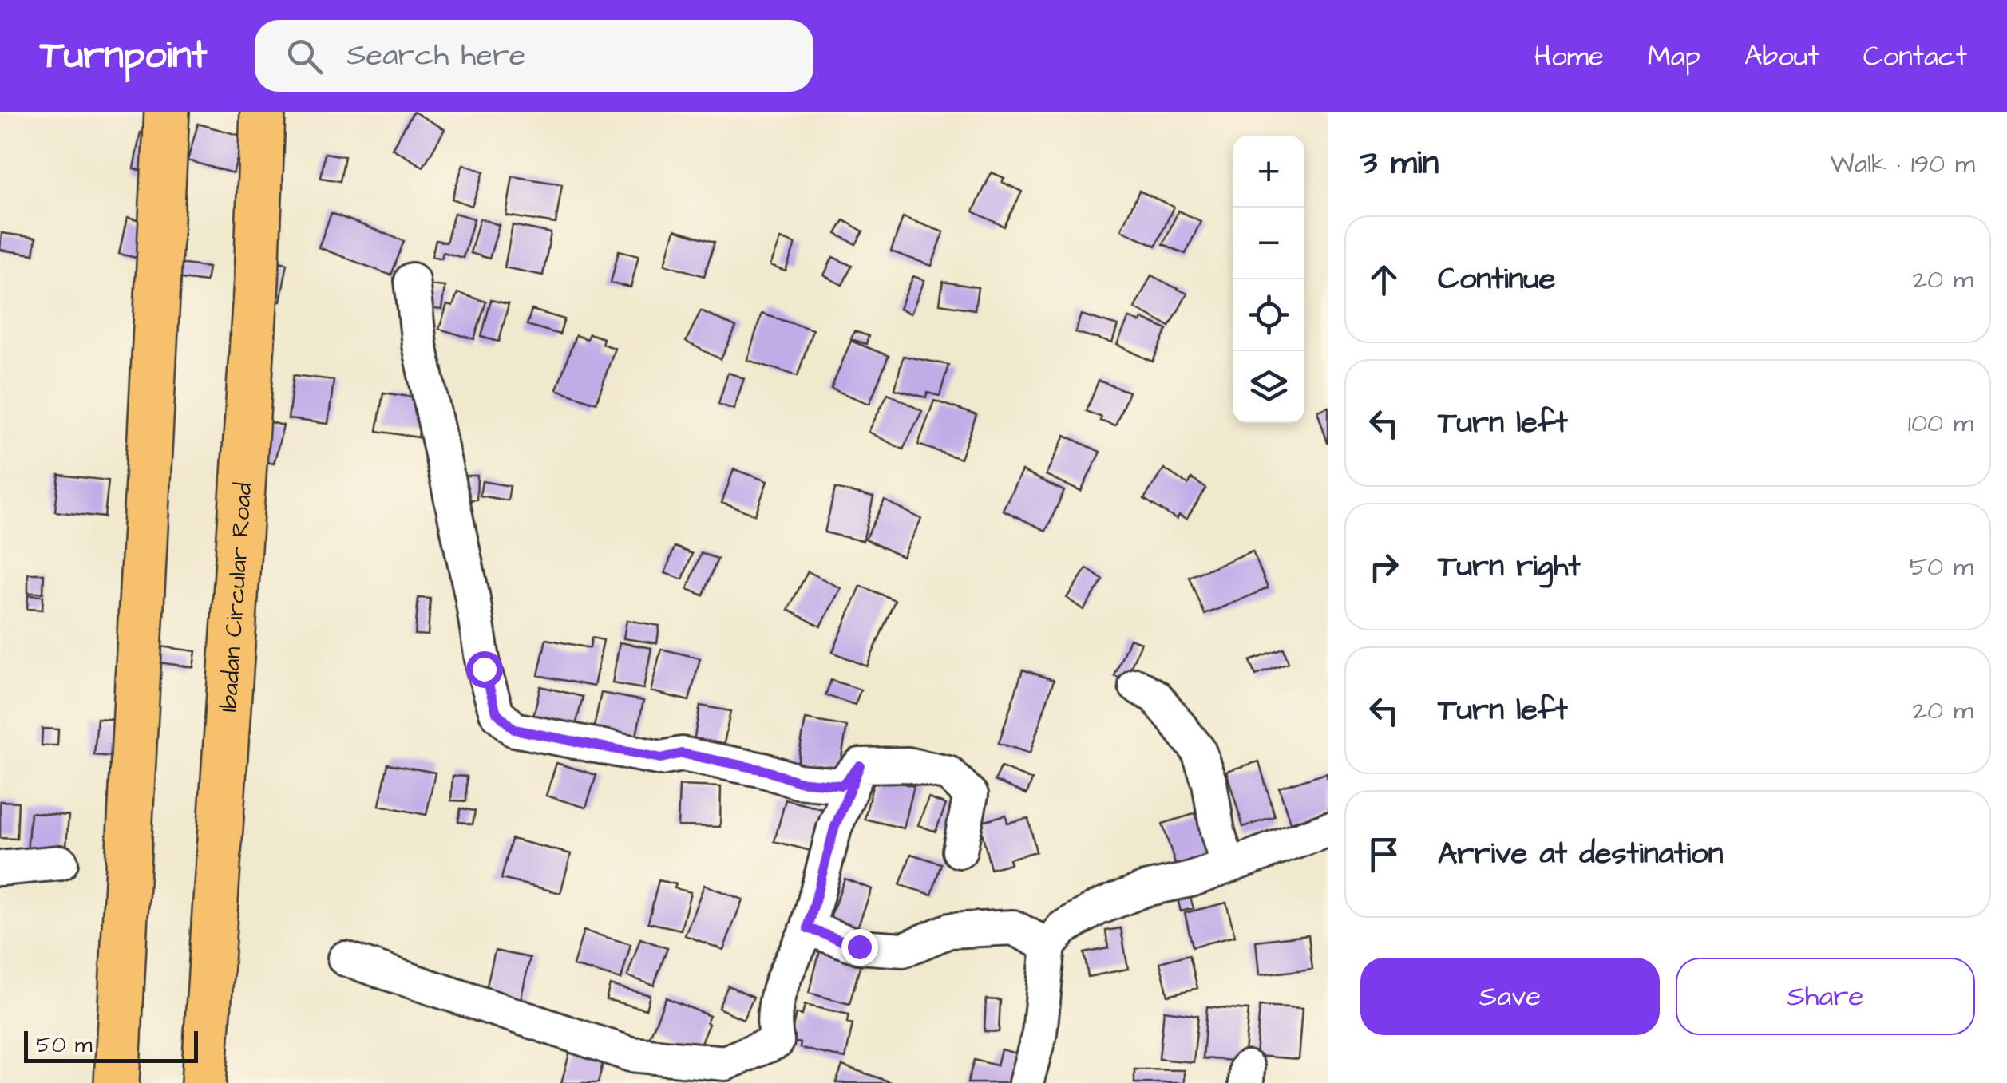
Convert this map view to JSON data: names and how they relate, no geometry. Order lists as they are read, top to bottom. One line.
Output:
{"streets":{"highway":["Ibadan Circular Road"]},"scale_bar":"50 m","page":{"header":"Turnpoint","search":"Search here","nav":["Home","Map","About","Contact"],"heading":["3 min","Walk · 190 m"],"map_buttons":["+","−"],"list":[["Continue","20 m"],["Turn left","100 m"],["Turn right","50 m"],["Turn left","20 m"],"Arrive at destination"],"buttons":["Save","Share"],"scale":"50 m"}}
